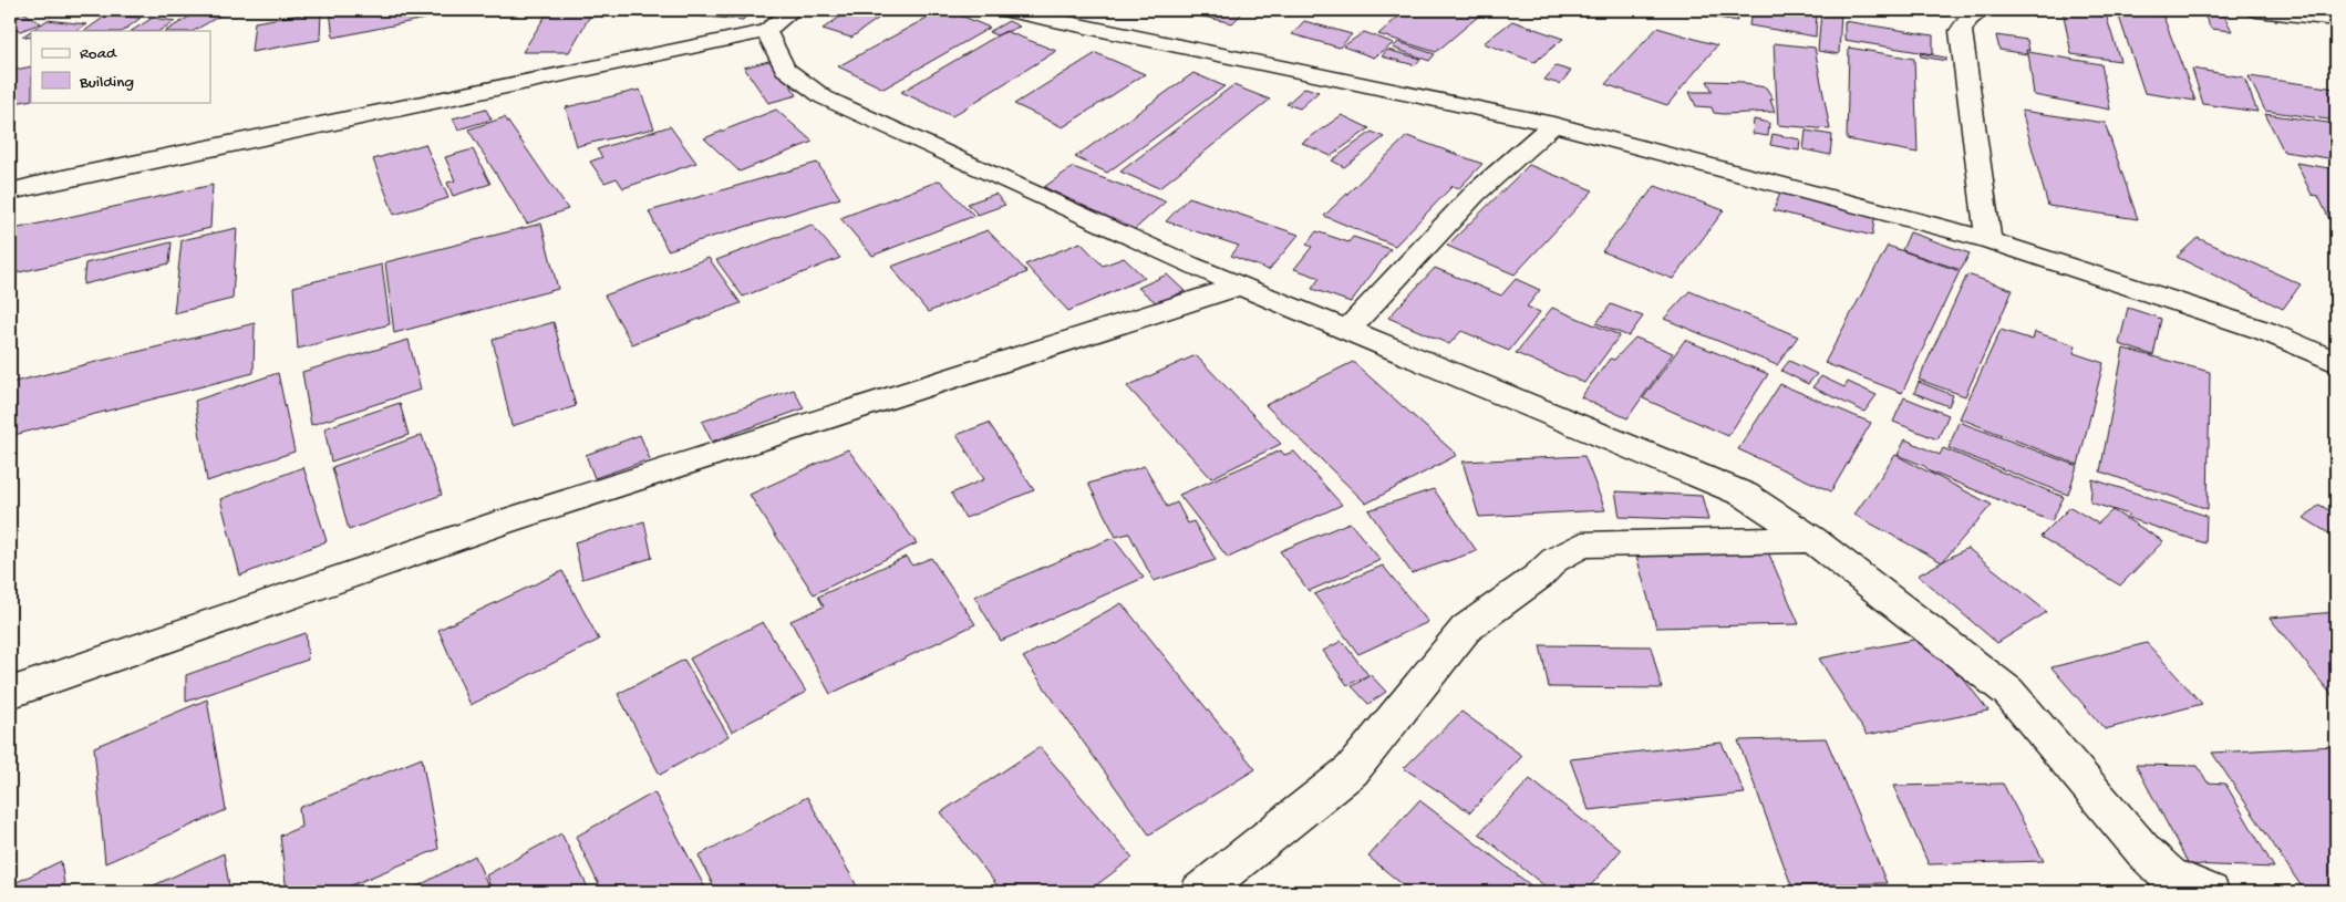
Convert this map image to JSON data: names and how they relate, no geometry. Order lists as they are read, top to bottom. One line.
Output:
{"legend":["Road","Building"]}
